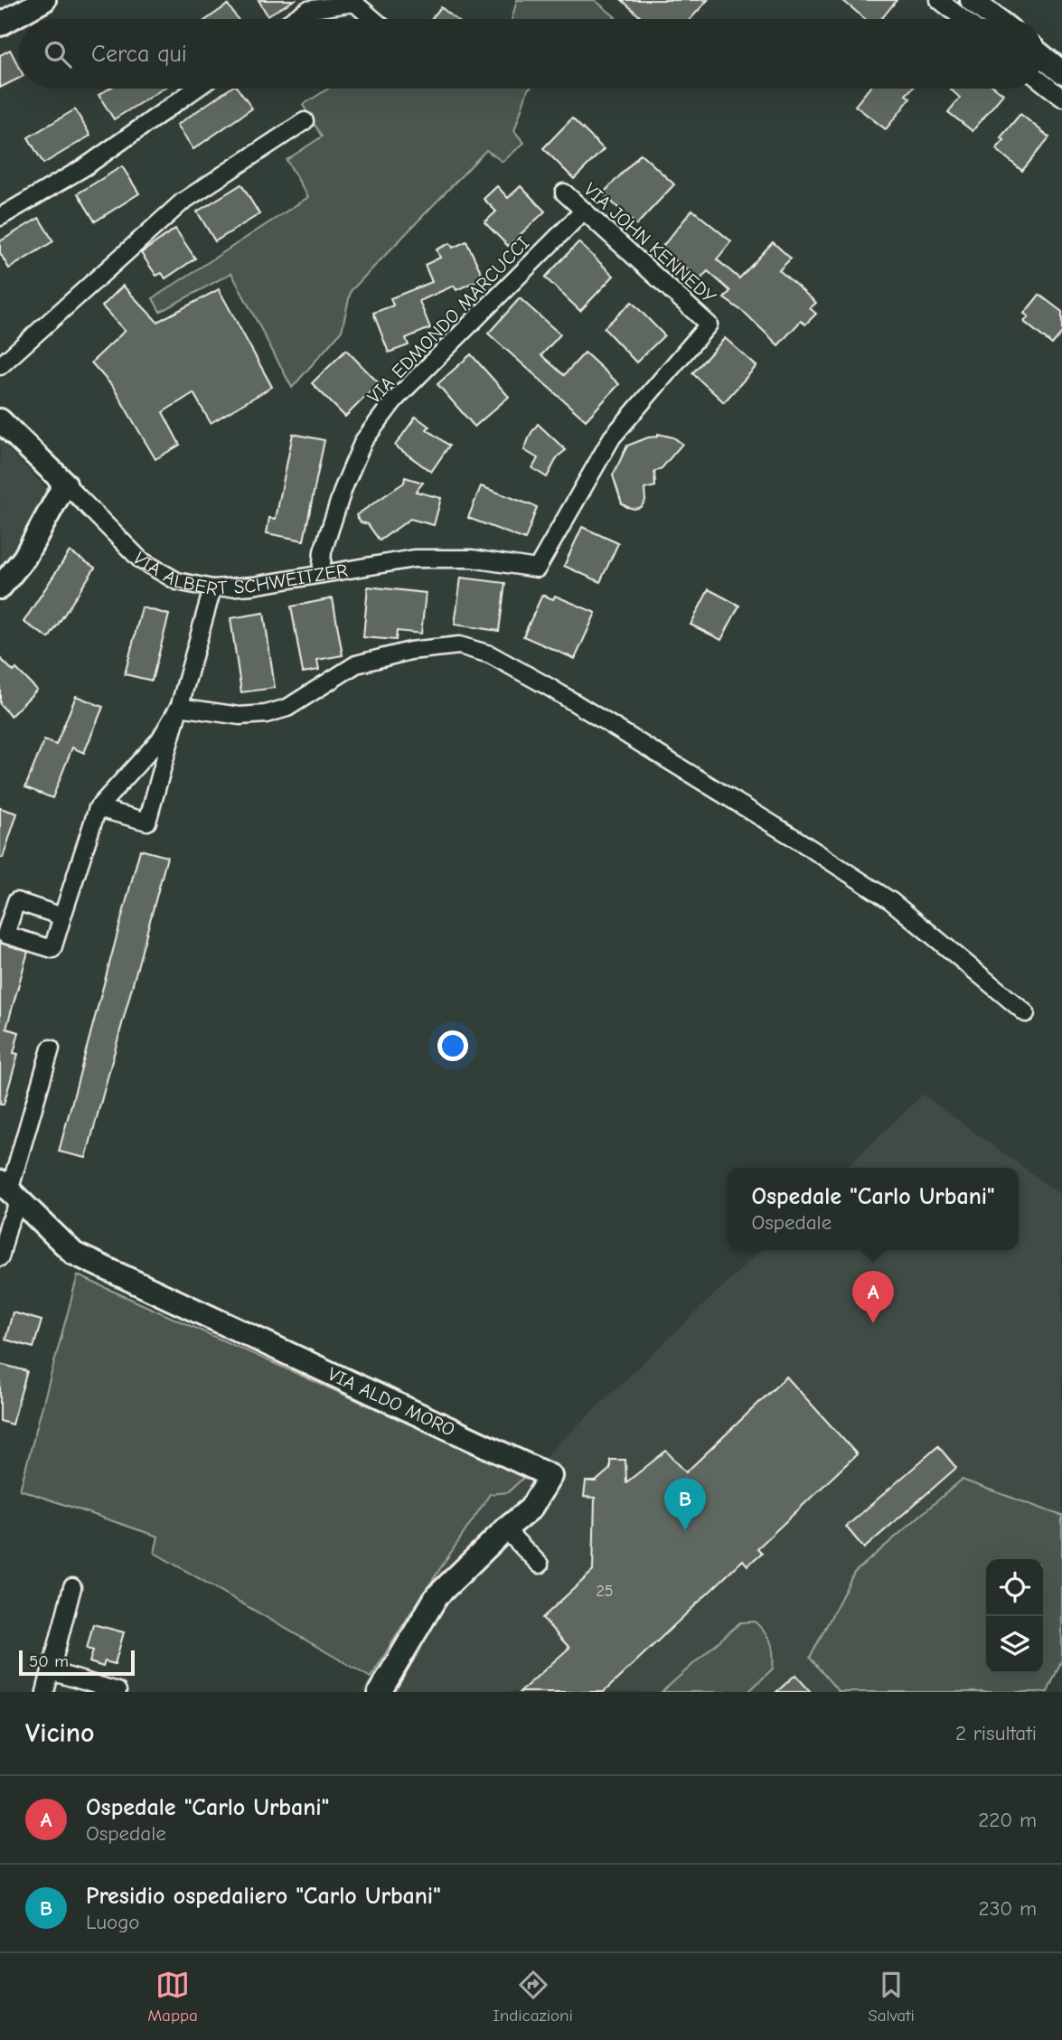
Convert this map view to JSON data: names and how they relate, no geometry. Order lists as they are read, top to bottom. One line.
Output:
{"streets":{"street":["VIA JOHN KENNEDY","VIA EDMONDO MARCUCCI","VIA ALBERT SCHWEITZER","VIA ALDO MORO"]},"crossings":[["VIA JOHN KENNEDY","VIA EDMONDO MARCUCCI"],["VIA JOHN KENNEDY","VIA ALBERT SCHWEITZER"],["VIA EDMONDO MARCUCCI","VIA ALBERT SCHWEITZER"]],"house_numbers":["25"],"scale_bar":"50 m","page":{"search":"Cerca qui","popup":["Ospedale \"Carlo Urbani\"","Ospedale"],"pins":["A","B"],"scale":"50 m","heading":["Vicino","2 risultati"],"list":[{"mark":"A","name":"Ospedale \"Carlo Urbani\"","note":"Ospedale","value":"220 m"},{"mark":"B","name":"Presidio ospedaliero \"Carlo Urbani\"","note":"Luogo","value":"230 m"}],"nav":["Mappa","Indicazioni","Salvati"]}}
